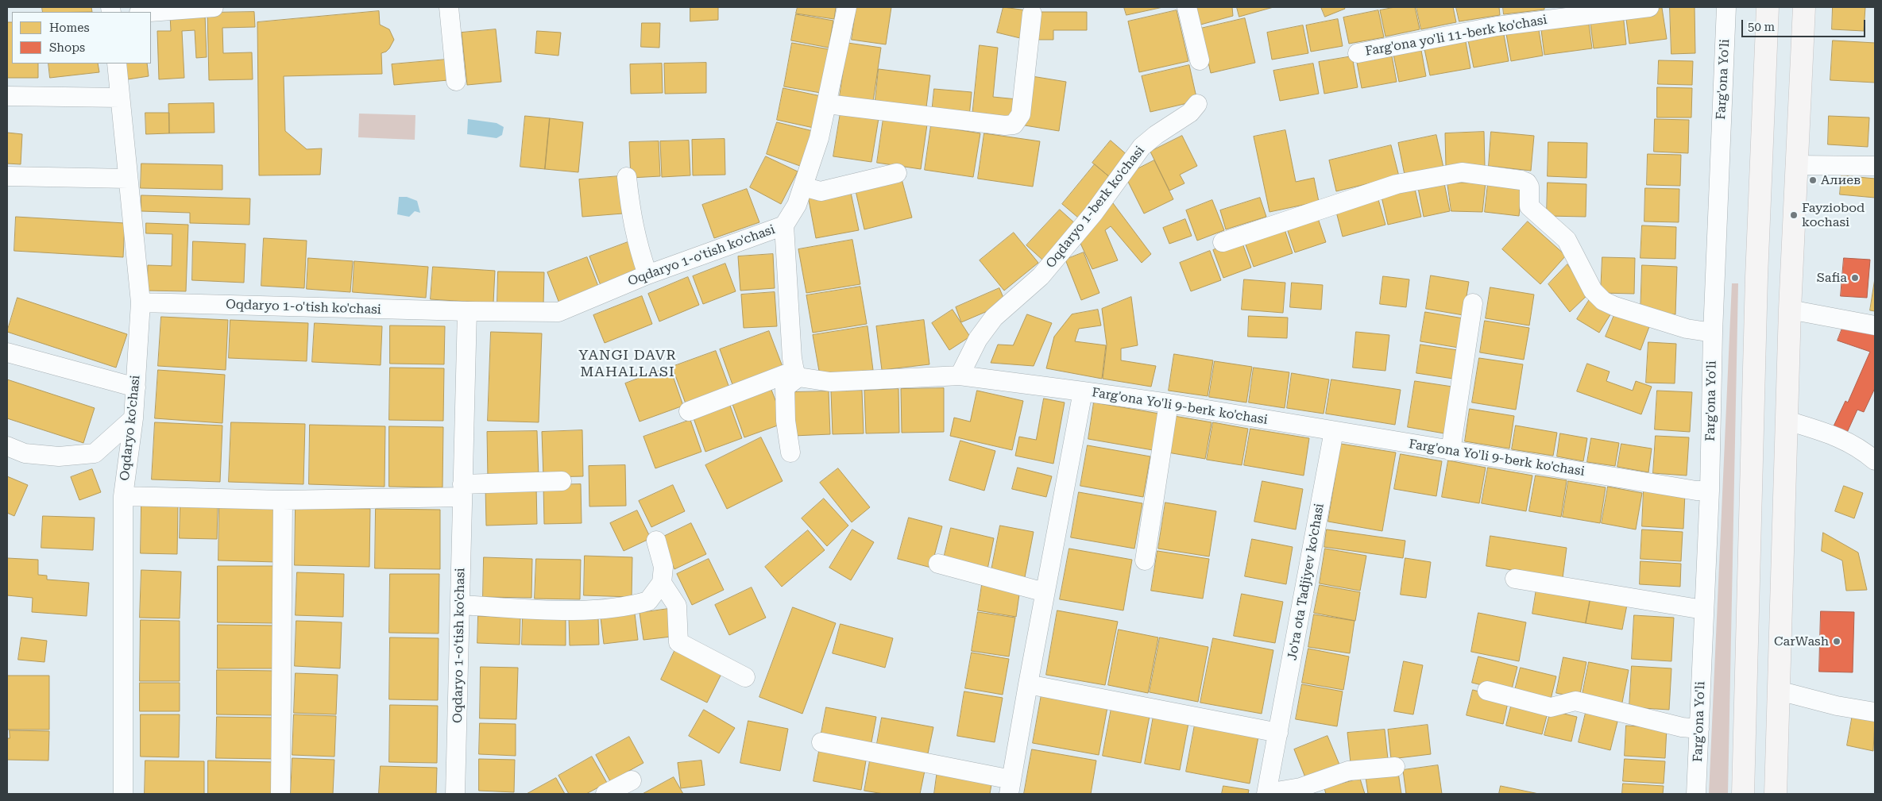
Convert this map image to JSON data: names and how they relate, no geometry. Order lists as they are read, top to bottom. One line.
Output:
{"streets":{"street":["Farg'ona yo'li 11-berk ko'chasi","Farg'ona Yo'li","Oqdaryo 1-berk ko'chasi","Oqdaryo 1-o'tish ko'chasi","Farg'ona Yo'li 9-berk ko'chasi","Oqdaryo ko'chasi","Jo'ra ota Tadjiyev ko'chasi"]},"crossings":[["Farg'ona Yo'li","Farg'ona Yo'li 9-berk ko'chasi"],["Oqdaryo 1-berk ko'chasi","Farg'ona Yo'li 9-berk ko'chasi"],["Oqdaryo 1-o'tish ko'chasi","Oqdaryo ko'chasi"],["Farg'ona Yo'li 9-berk ko'chasi","Jo'ra ota Tadjiyev ko'chasi"]],"districts":["YANGI DAVR MAHALLASI"],"places":["Алиев","Fayziobod kochasi","Safia","CarWash"],"legend":["Homes","Shops"],"scale_bar":"50 m"}
